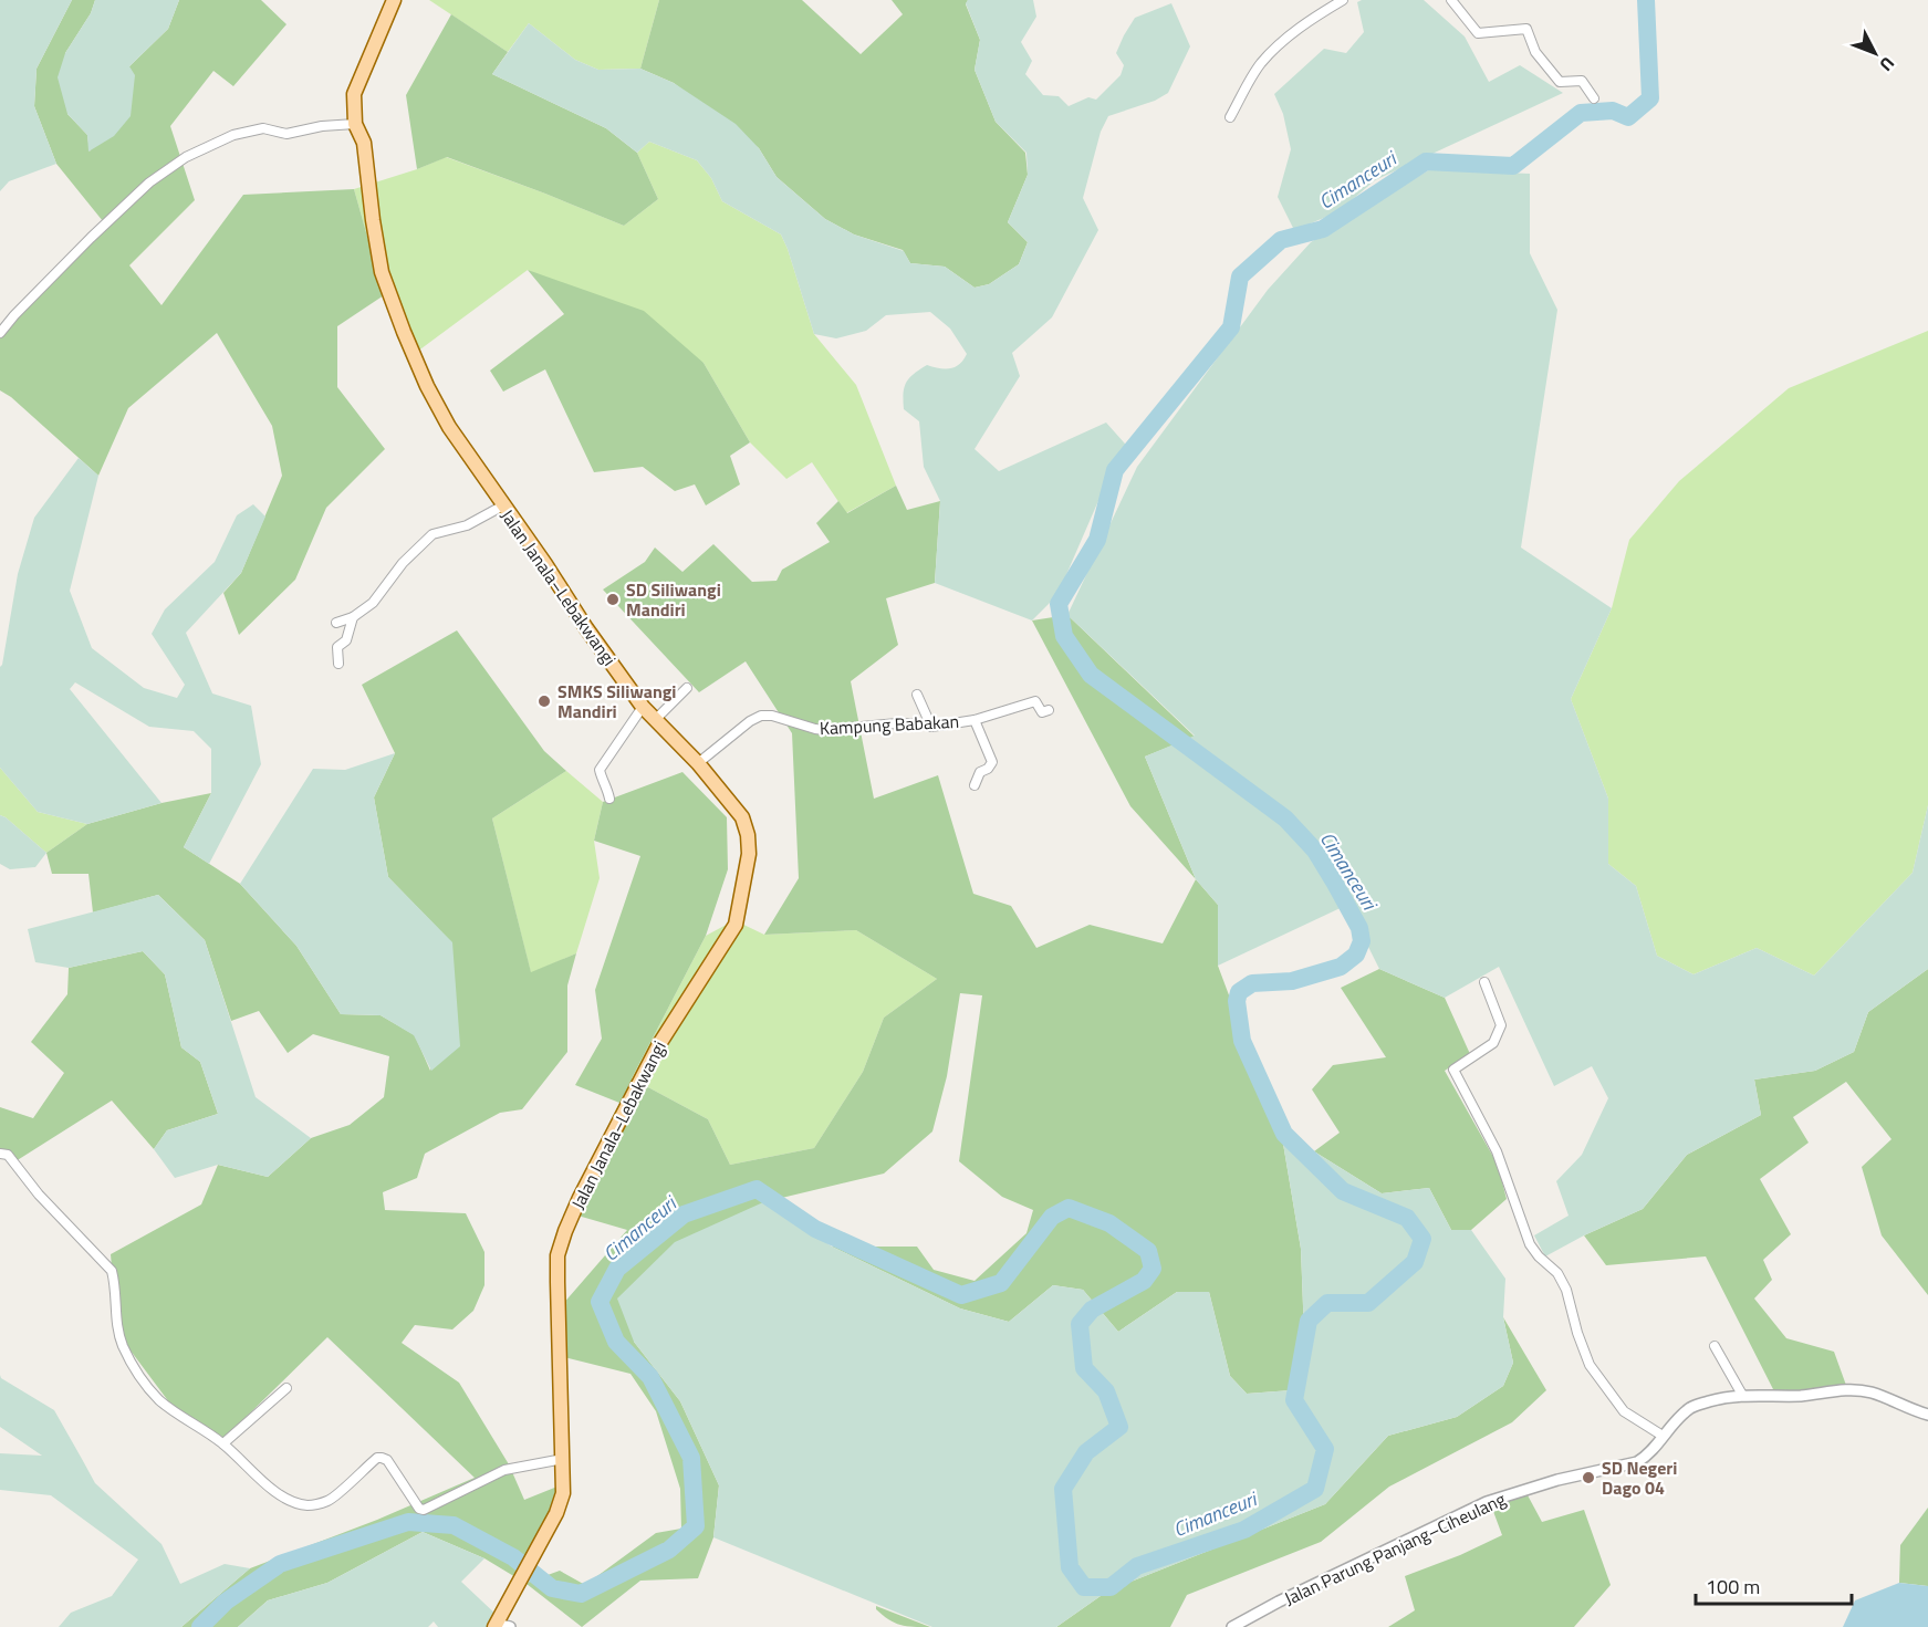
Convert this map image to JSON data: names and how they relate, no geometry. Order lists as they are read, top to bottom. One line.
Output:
{"streets":{"main road":["Jalan Janala–Lebakwangi"],"street":["Kampung Babakan","Jalan Parung Panjang–Ciheulang"]},"crossings":[["Jalan Janala–Lebakwangi","Kampung Babakan"]],"water":["Cimanceuri"],"places":["SD Siliwangi Mandiri","SMKS Siliwangi Mandiri","SD Negeri Dago 04"],"scale_bar":"100 m","north":"bottom right"}
